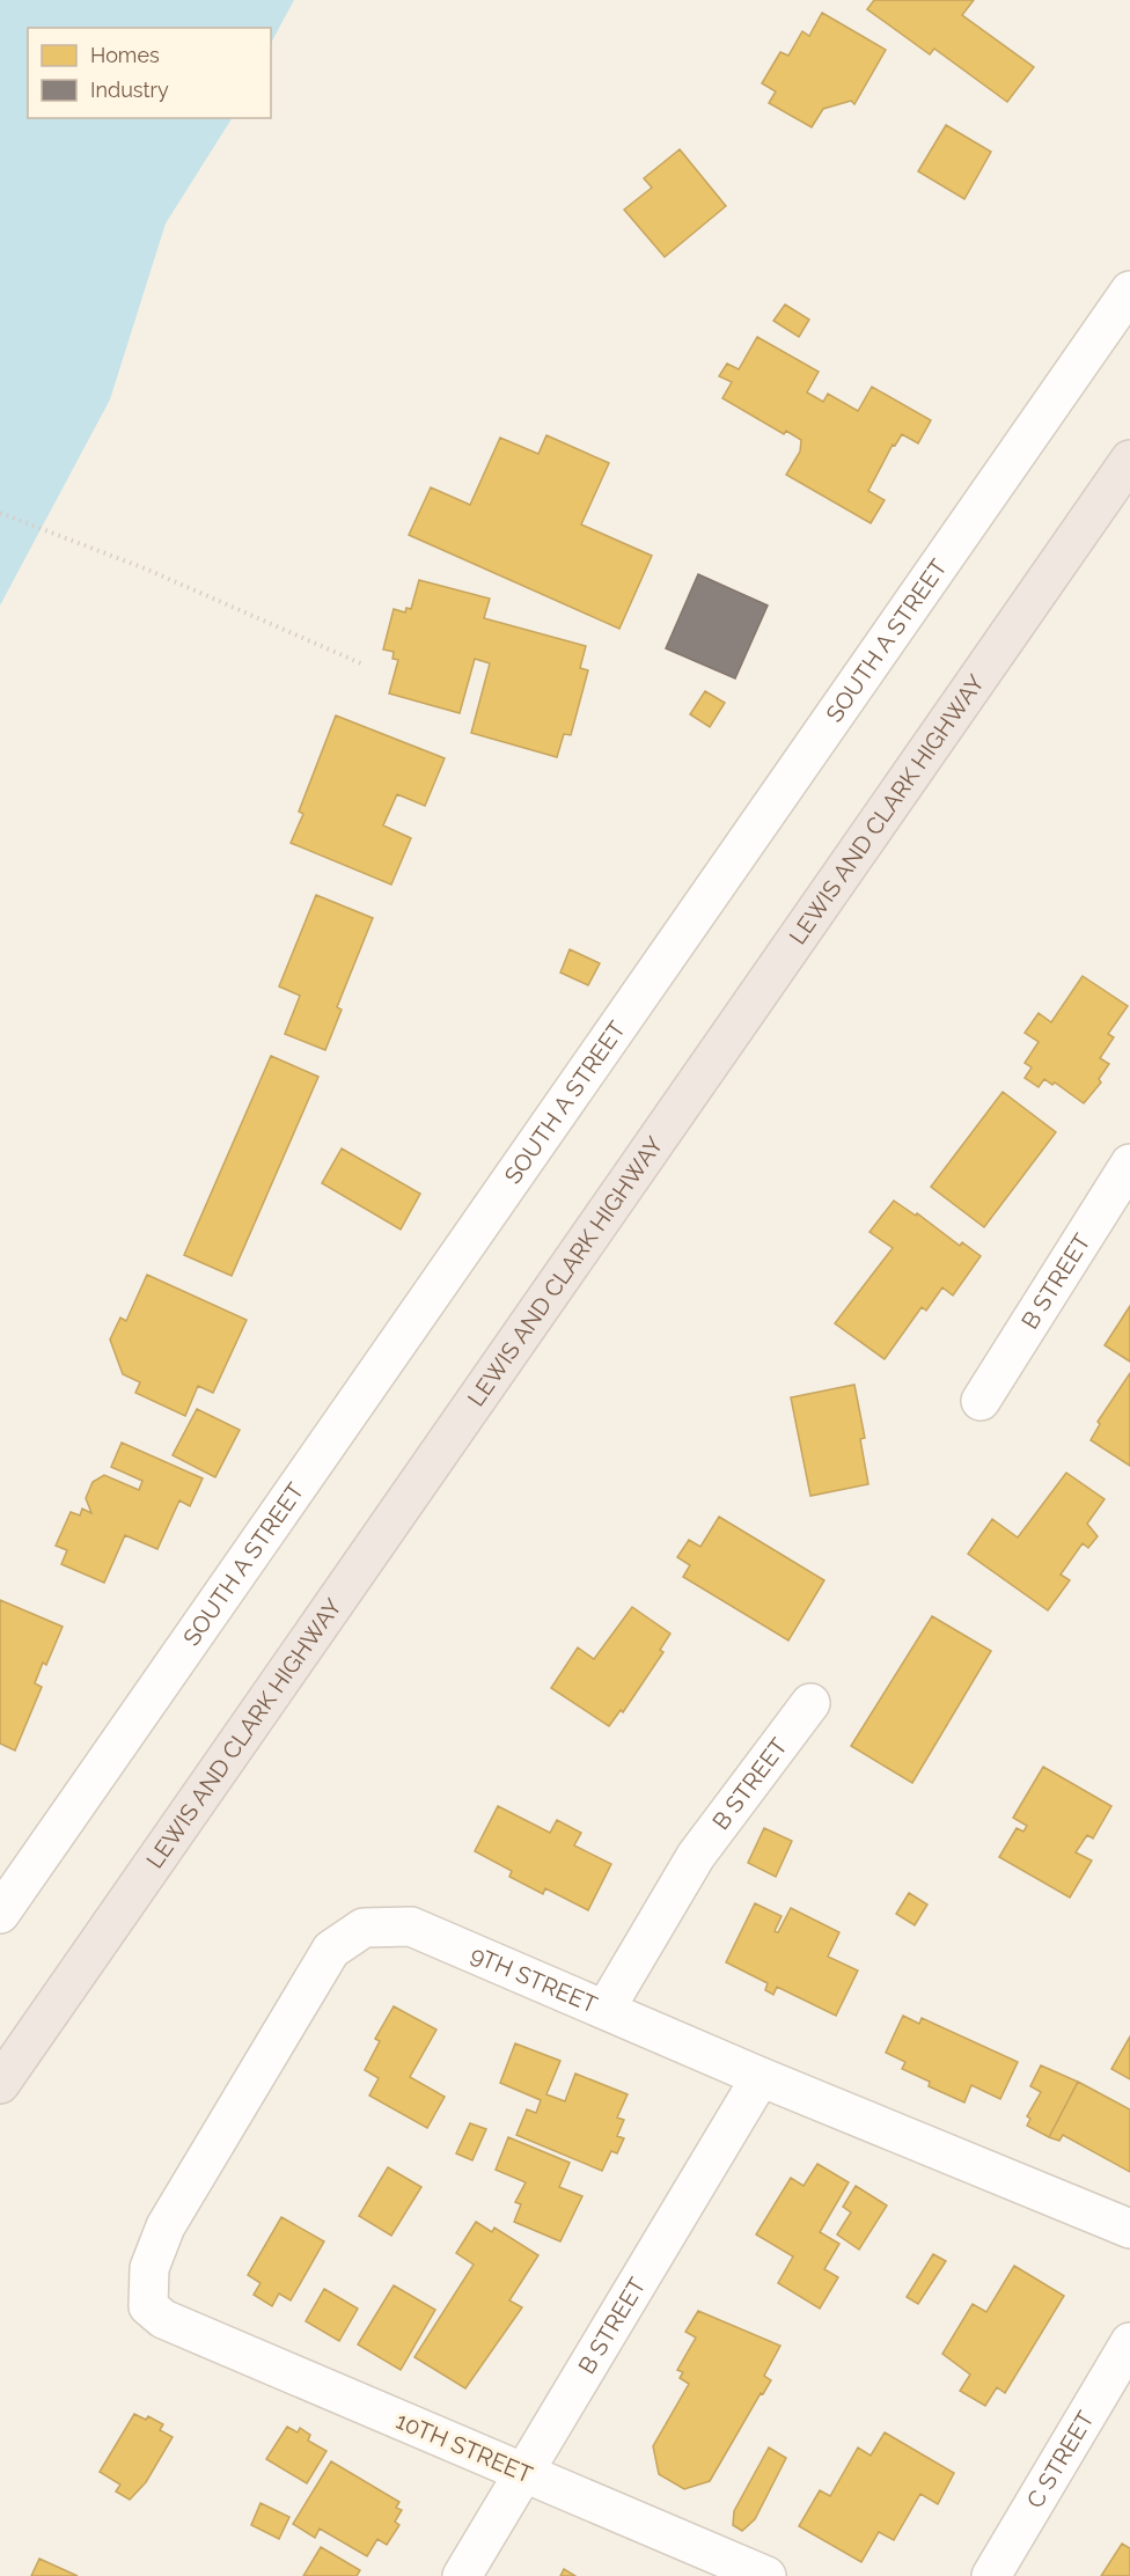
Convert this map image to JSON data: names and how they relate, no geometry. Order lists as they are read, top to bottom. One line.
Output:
{"streets":{"highway":["LEWIS AND CLARK HIGHWAY"],"street":["SOUTH A STREET","B STREET","9TH STREET","10TH STREET","C STREET"]},"crossings":[["B STREET","9TH STREET"],["B STREET","10TH STREET"],["9TH STREET","10TH STREET"]],"legend":["Homes","Industry"]}
